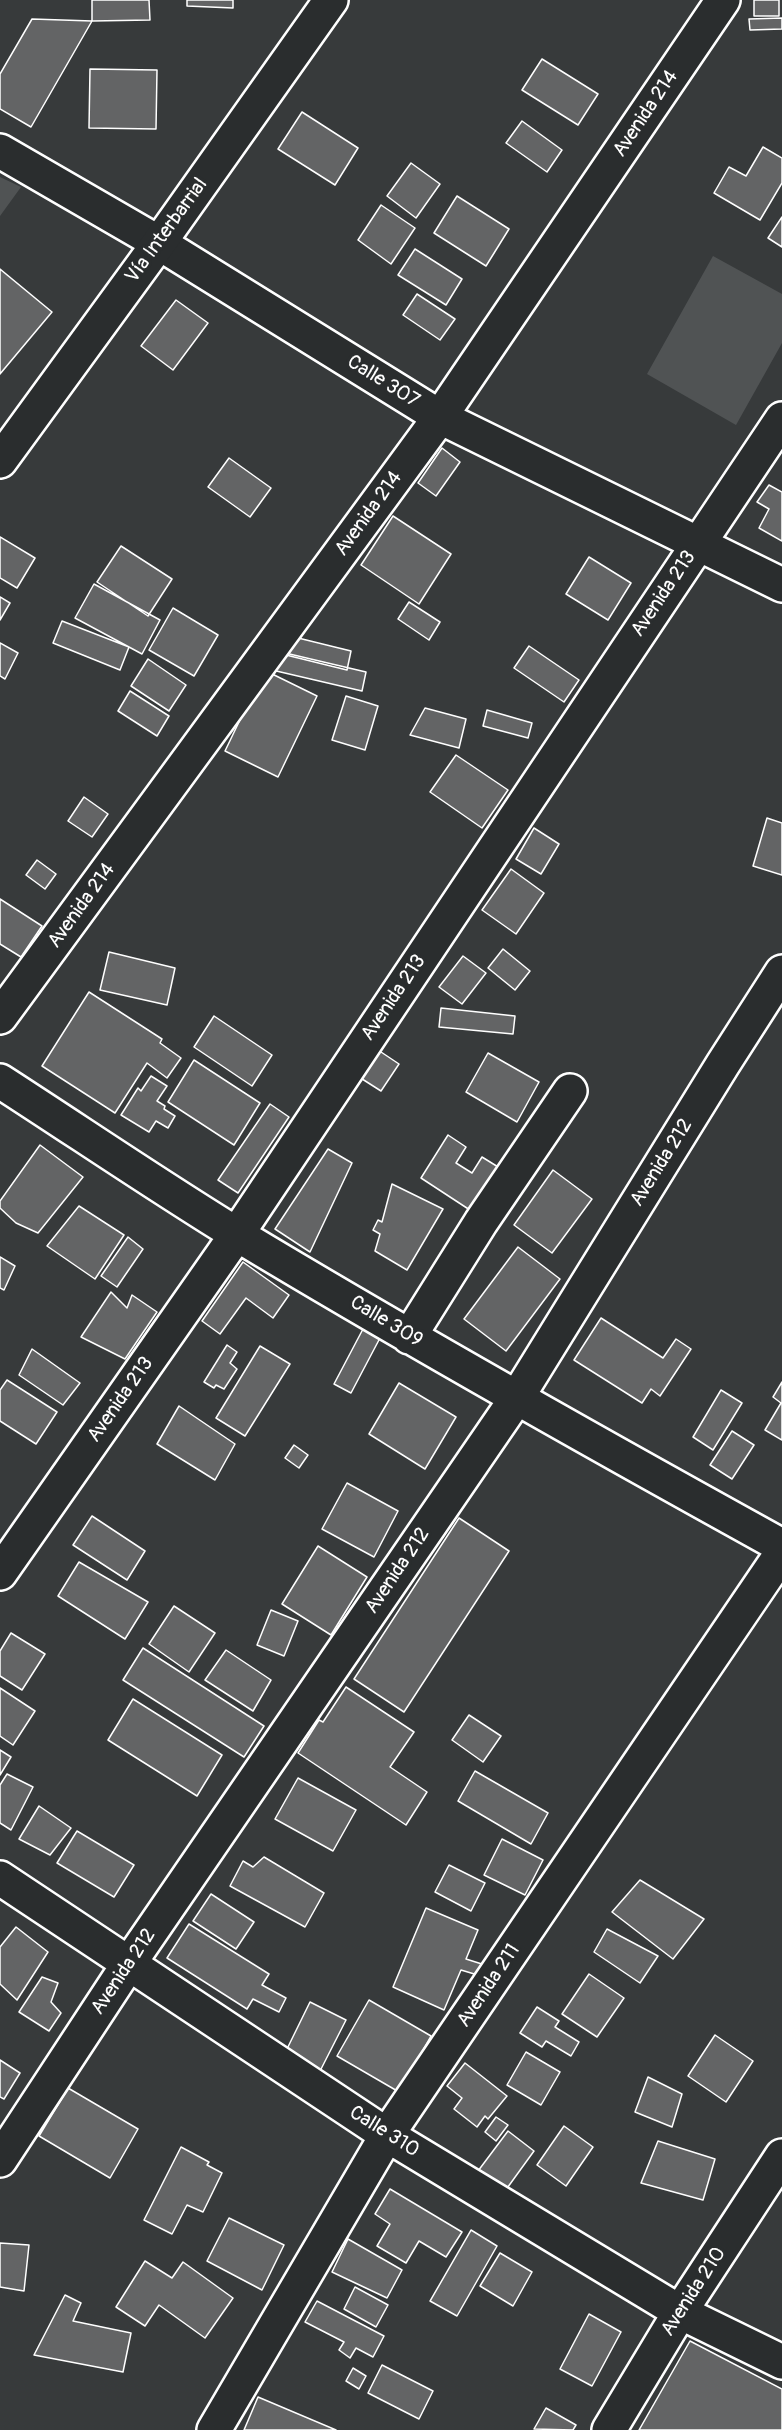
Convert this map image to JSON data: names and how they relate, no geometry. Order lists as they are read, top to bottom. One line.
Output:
{"streets":{"street":["Avenida 214","Vía Interbarrial","Calle 307","Avenida 213","Avenida 212","Calle 309","Avenida 211","Calle 310","Avenida 210"]},"crossings":[["Avenida 214","Calle 307"],["Vía Interbarrial","Calle 307"],["Calle 307","Avenida 213"],["Avenida 213","Calle 309"],["Avenida 212","Calle 309"],["Avenida 212","Calle 310"],["Avenida 211","Calle 310"],["Calle 310","Avenida 210"]]}
